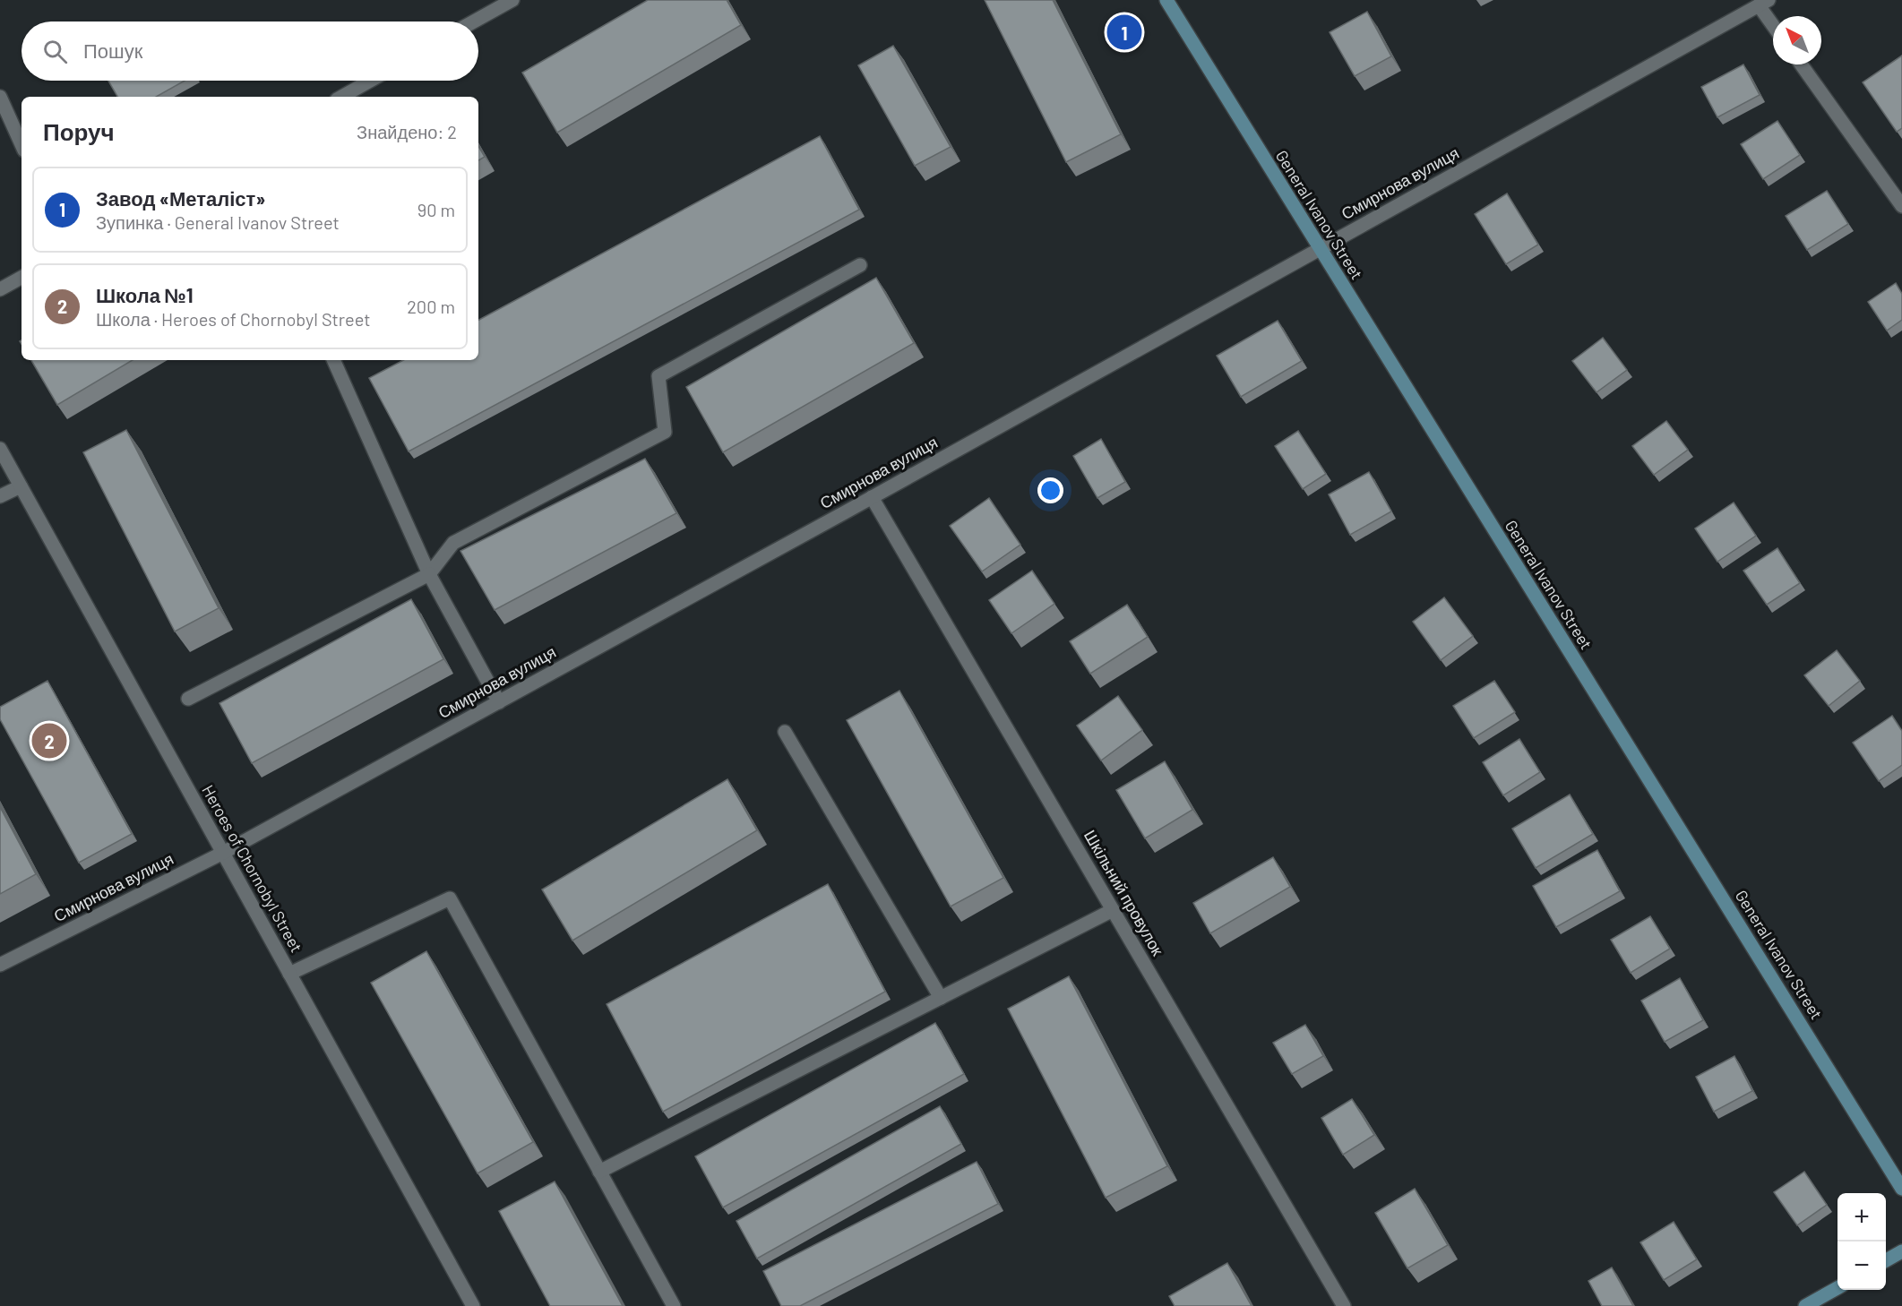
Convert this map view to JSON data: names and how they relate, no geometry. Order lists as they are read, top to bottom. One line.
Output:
{"streets":{"street":["Смирнова вулиця","General Ivanov Street","Heroes of Chornobyl Street","Шкільний провулок"]},"crossings":[["Смирнова вулиця","General Ivanov Street"],["Смирнова вулиця","Heroes of Chornobyl Street"],["Смирнова вулиця","Шкільний провулок"]],"north":"top left","page":{"pins":["1","2"],"search":"Пошук","heading":["Поруч","Знайдено: 2"],"list":[{"mark":"1","name":"Завод «Металіст»","note":"Зупинка · General Ivanov Street","value":"90 m"},{"mark":"2","name":"Школа №1","note":"Школа · Heroes of Chornobyl Street","value":"200 m"}],"map_buttons":["+","−"]}}
